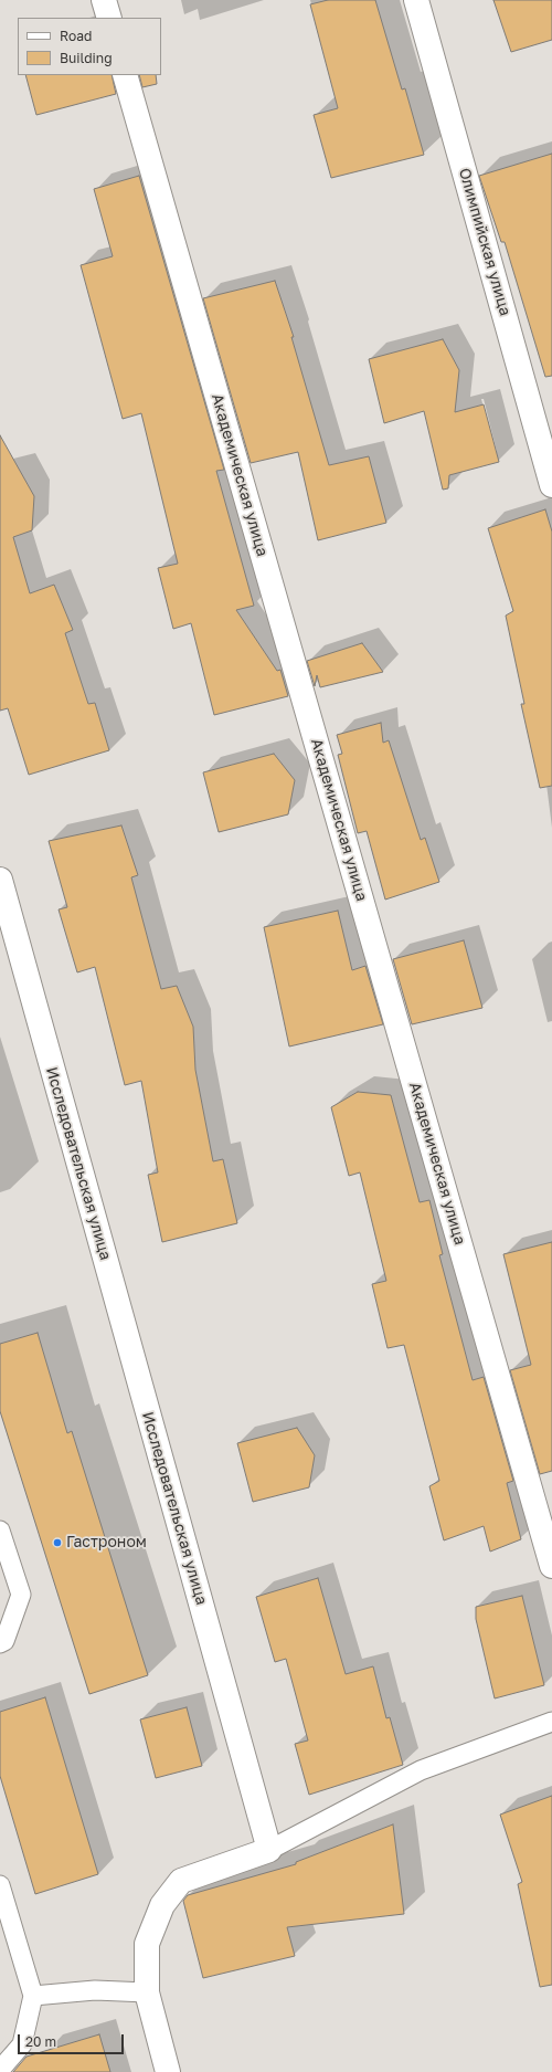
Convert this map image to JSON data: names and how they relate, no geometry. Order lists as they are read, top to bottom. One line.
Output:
{"streets":{"street":["Олимпийская улица","Академическая улица","Исследовательская улица"]},"places":["Гастроном"],"legend":["Road","Building"],"scale_bar":"20 m"}
